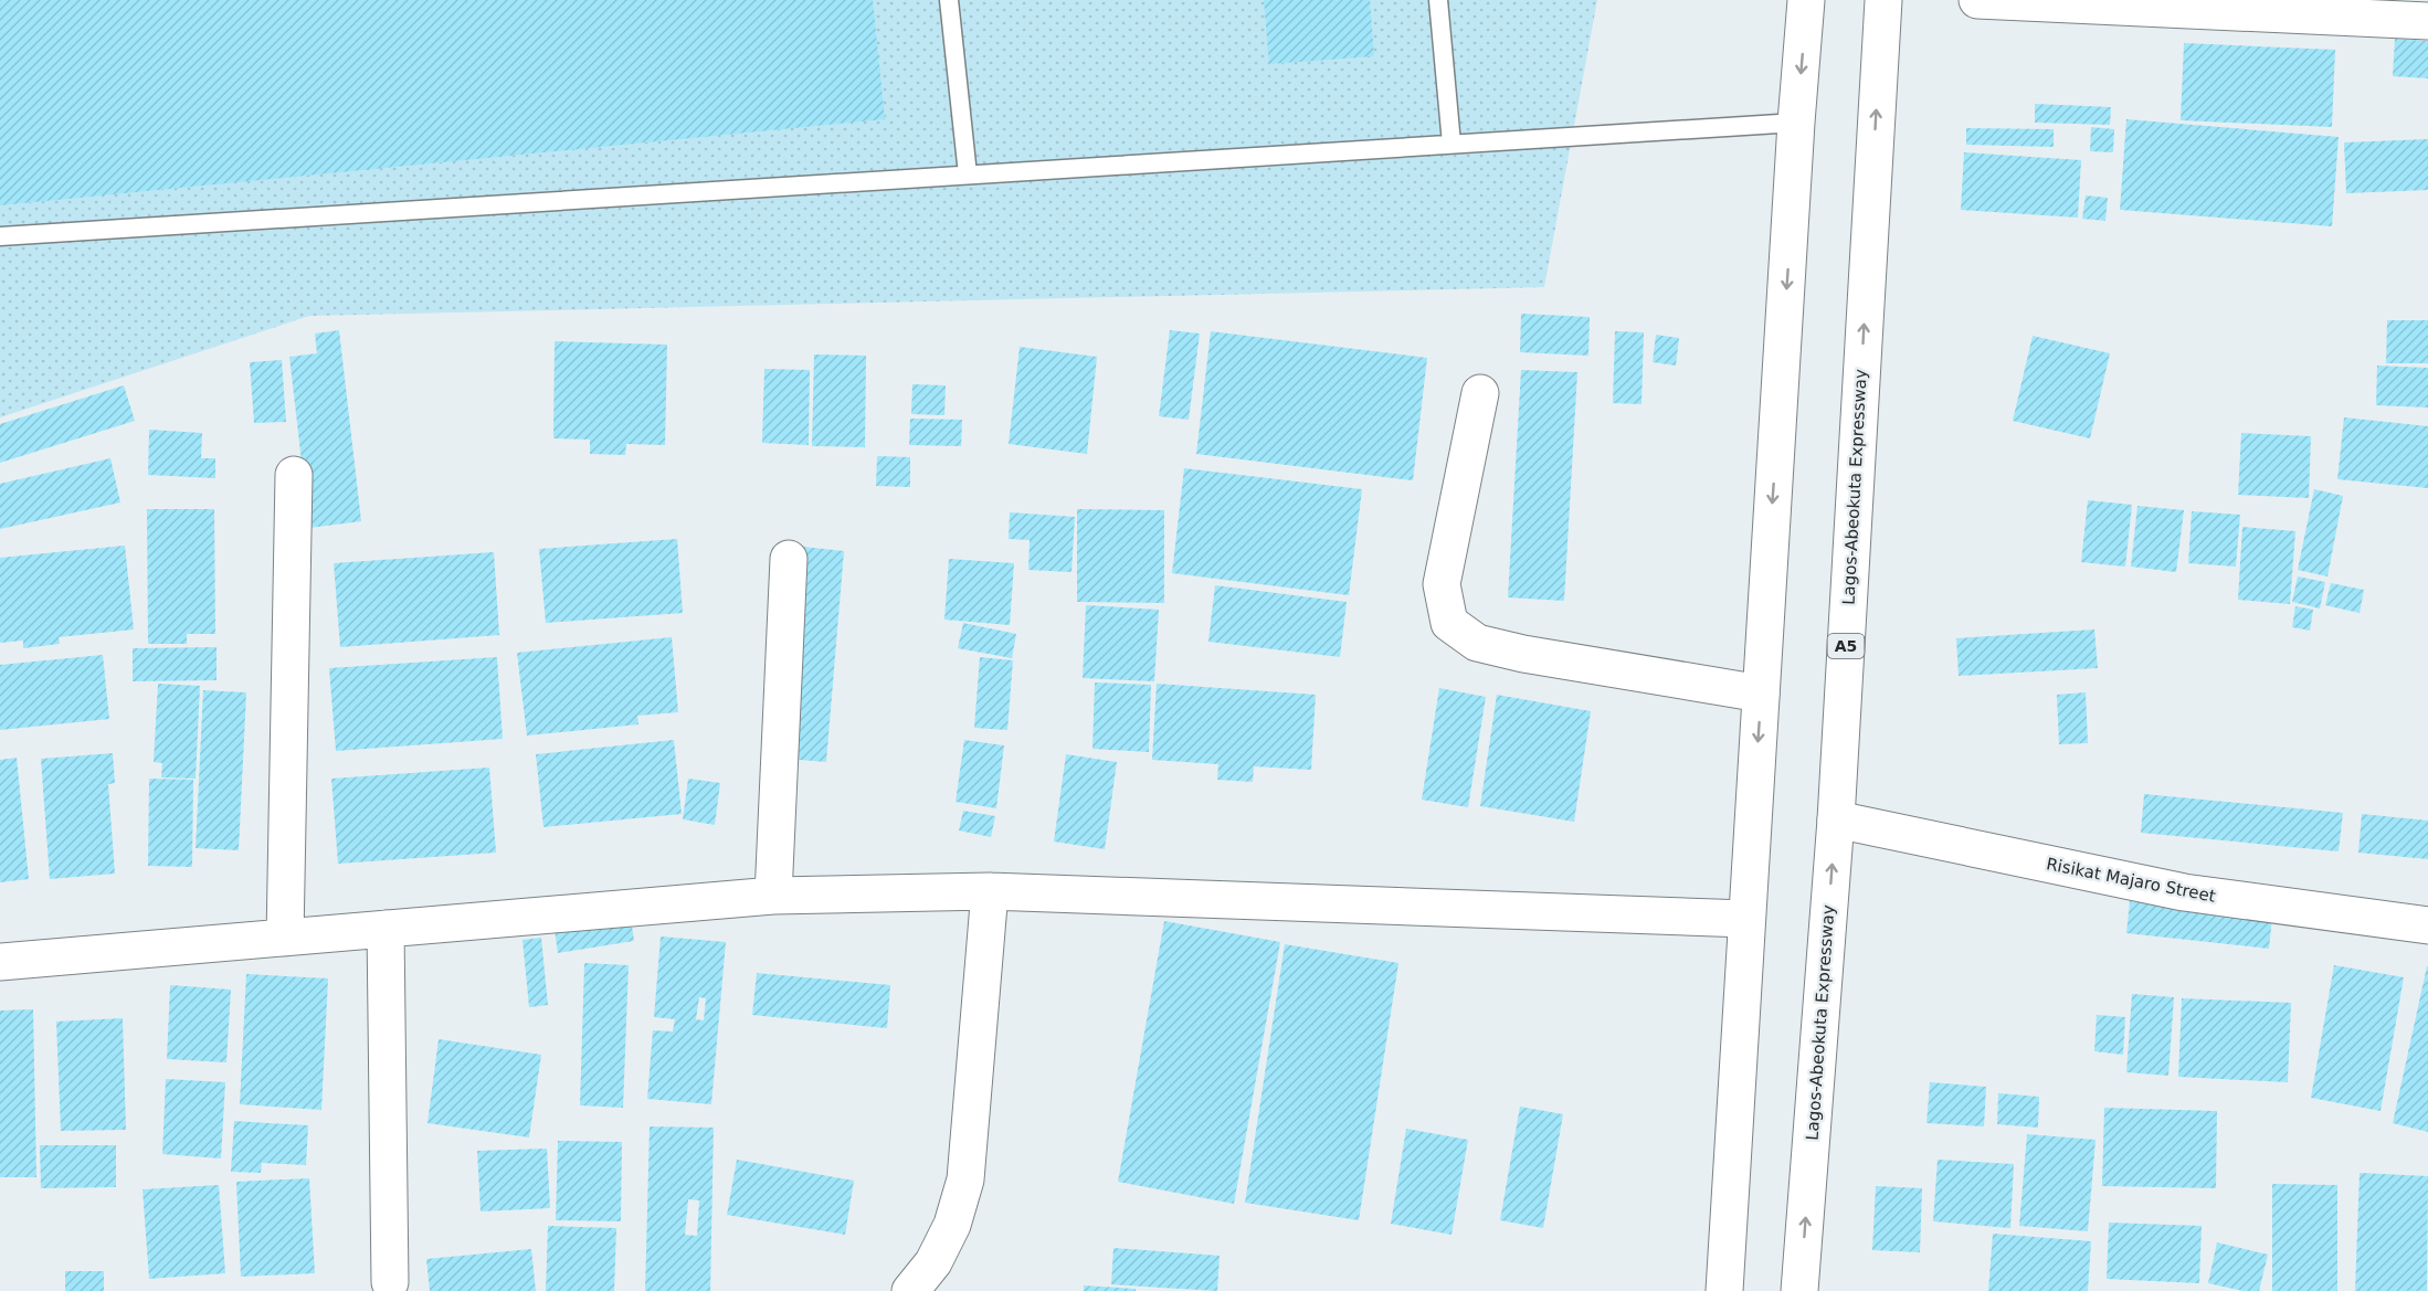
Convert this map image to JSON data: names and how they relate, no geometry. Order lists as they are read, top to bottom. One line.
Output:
{"streets":{"main road":["Lagos-Abeokuta Expressway","A5","Risikat Majaro Street"]},"crossings":[["Lagos-Abeokuta Expressway","Risikat Majaro Street"]]}
